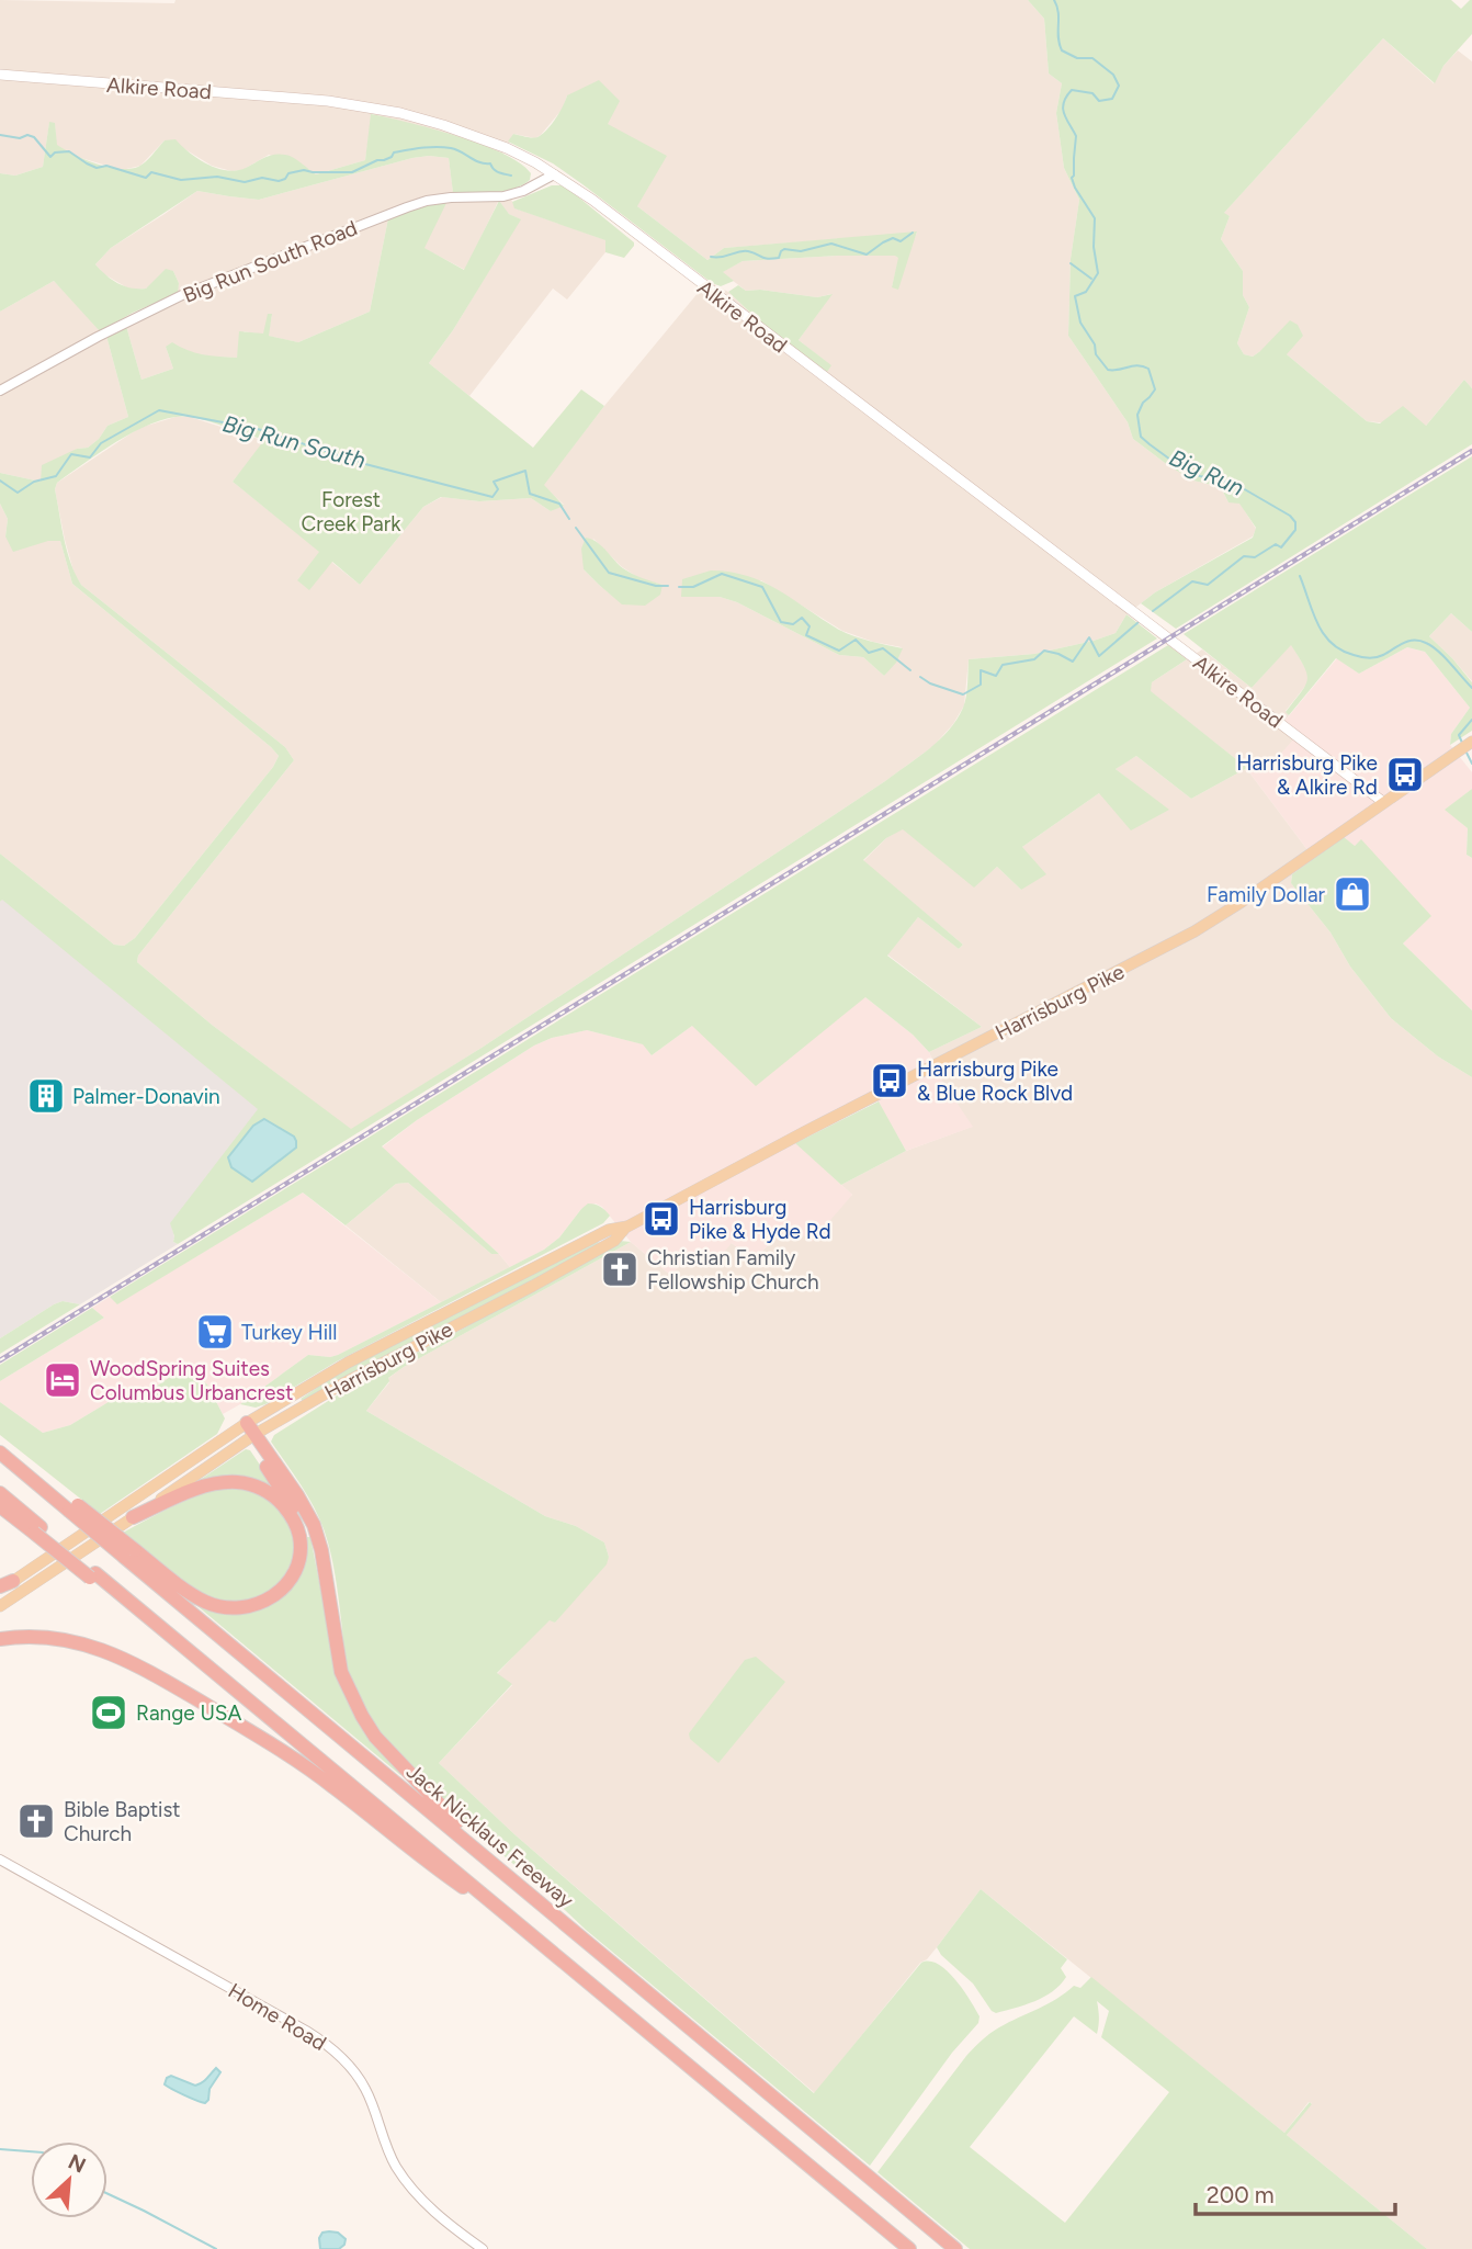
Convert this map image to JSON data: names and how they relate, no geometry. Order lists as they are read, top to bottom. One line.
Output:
{"streets":{"highway":["Jack Nicklaus Freeway"],"main road":["Alkire Road","Harrisburg Pike"],"street":["Big Run South Road","Home Road"]},"crossings":[["Alkire Road","Big Run South Road"],["Alkire Road","Harrisburg Pike"]],"water":["Big Run South","Big Run"],"parks":["Forest Creek Park"],"places":{"bus stop":["Harrisburg Pike & Alkire Rd","Harrisburg Pike & Blue Rock Blvd","Harrisburg Pike & Hyde Rd"],"shop":["Family Dollar"],"building":["Palmer-Donavin"],"church":["Christian Family Fellowship Church","Bible Baptist Church"],"supermarket":["Turkey Hill"],"hotel":["WoodSpring Suites Columbus Urbancrest"],"sports":["Range USA"]},"scale_bar":"200 m","north":"top right"}
